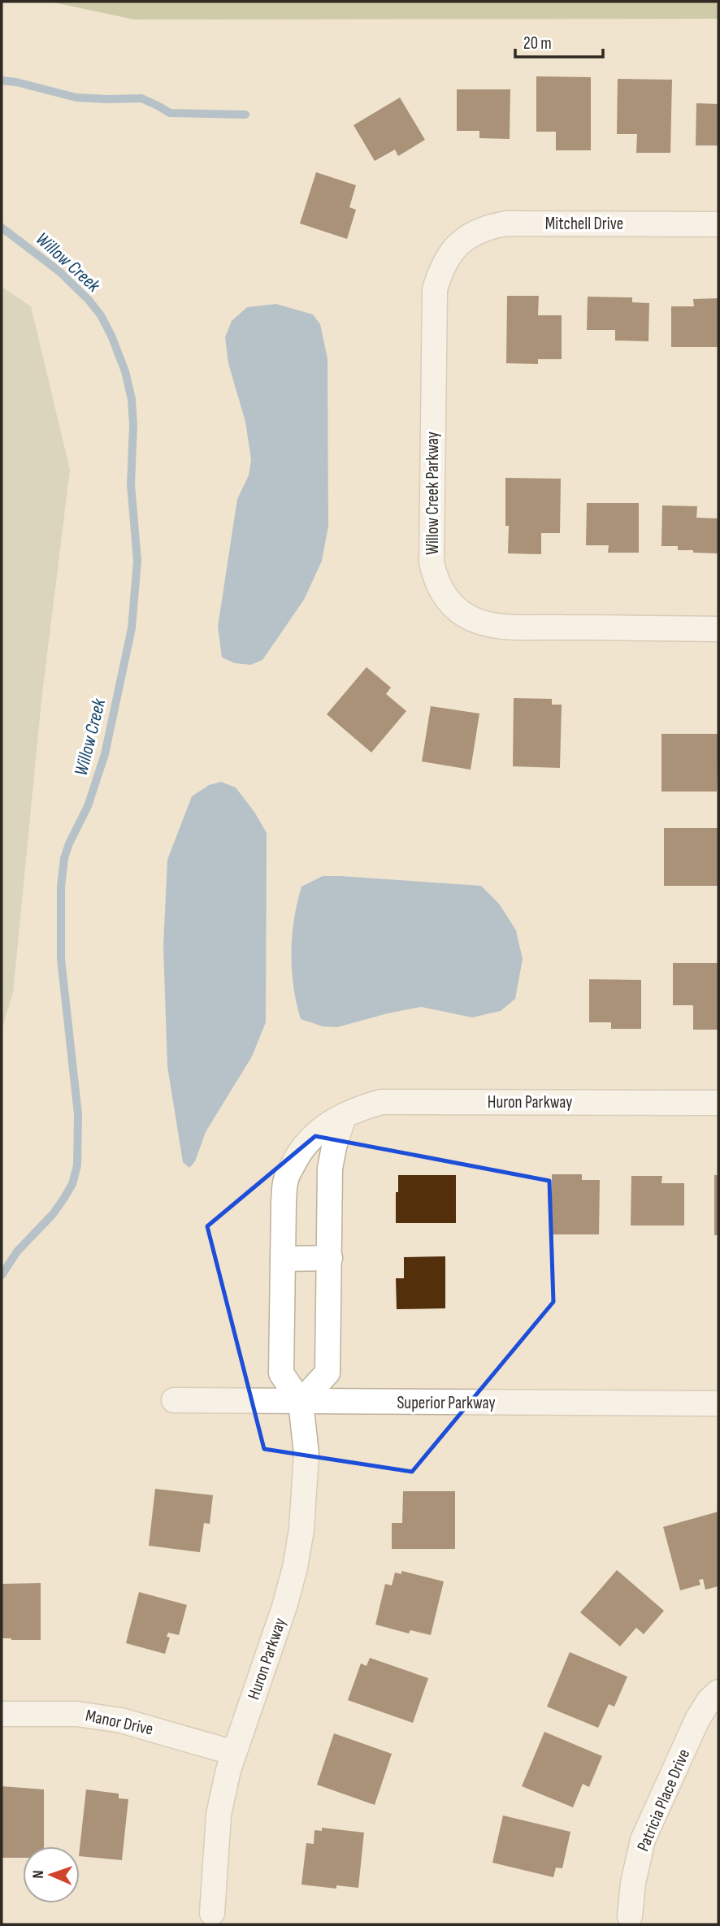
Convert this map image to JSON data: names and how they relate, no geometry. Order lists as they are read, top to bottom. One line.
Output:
{"streets":{"street":["Mitchell Drive","Willow Creek Parkway","Huron Parkway","Superior Parkway","Manor Drive","Patricia Place Drive"]},"crossings":[["Mitchell Drive","Willow Creek Parkway"],["Huron Parkway","Superior Parkway"],["Huron Parkway","Manor Drive"]],"water":["Willow Creek"],"scale_bar":"20 m","north":"left"}
